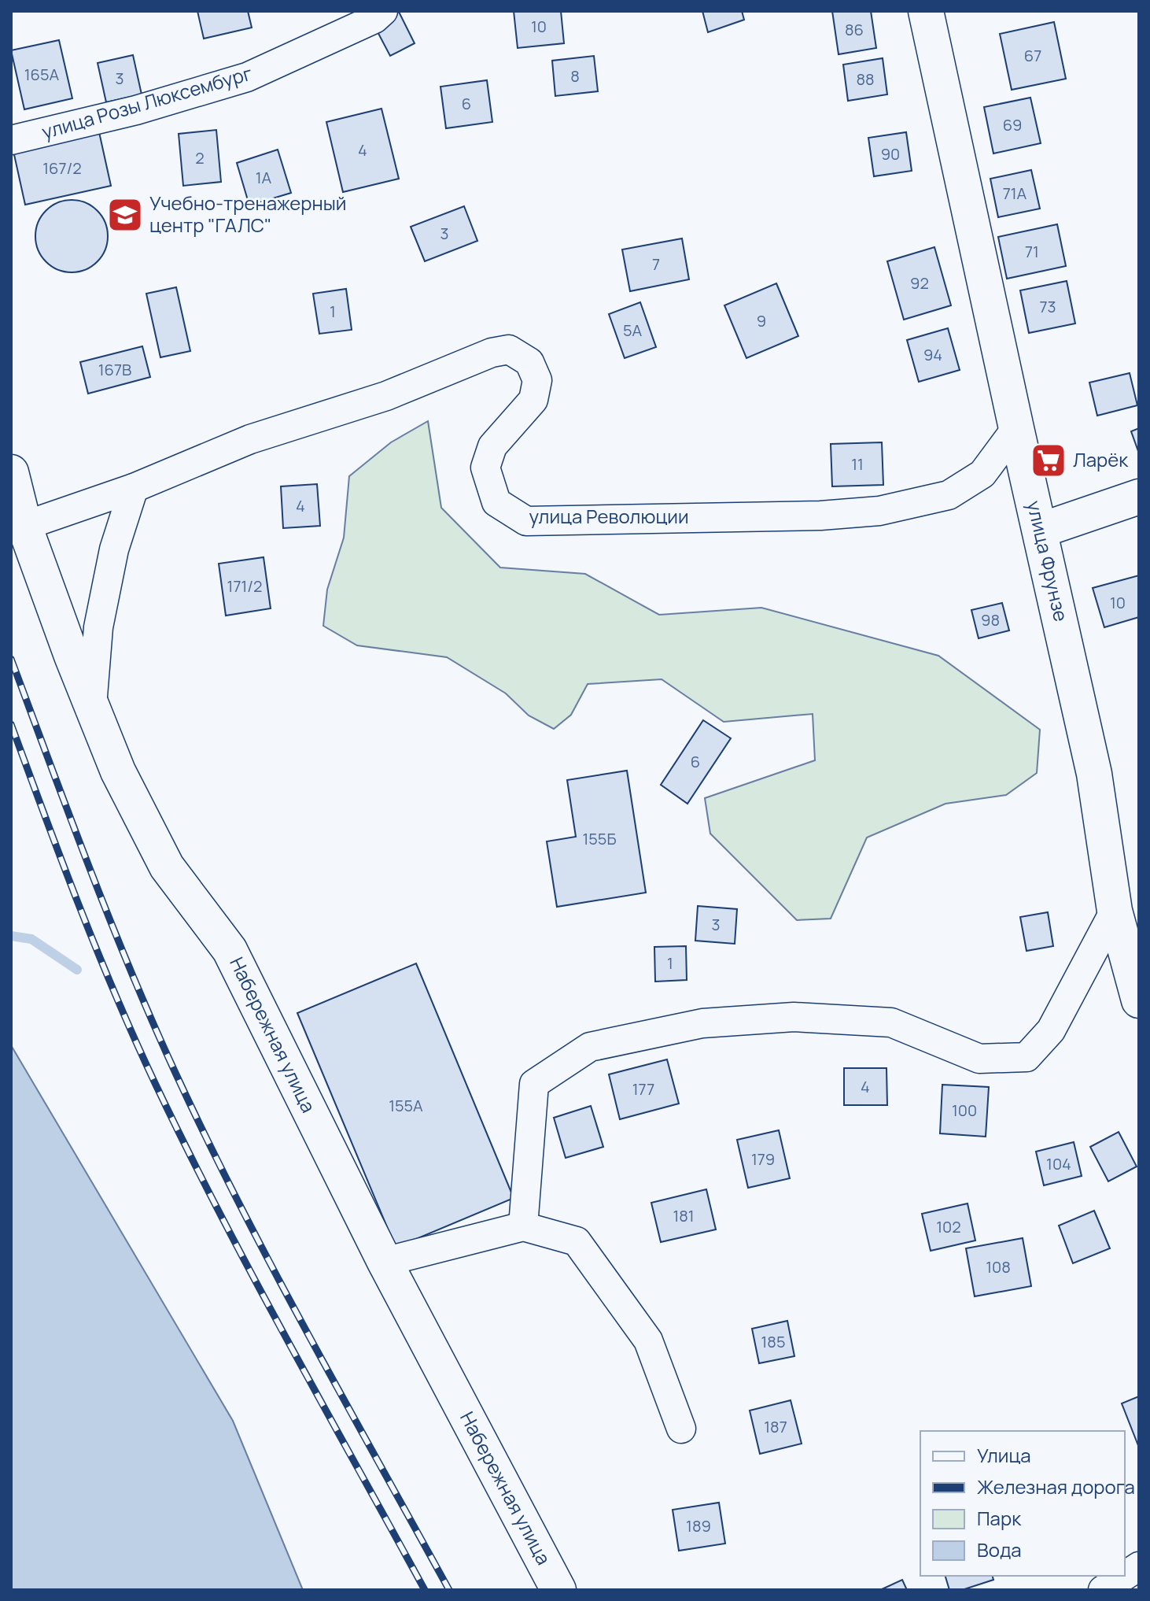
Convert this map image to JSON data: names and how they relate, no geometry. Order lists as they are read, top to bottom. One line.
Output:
{"streets":{"street":["улица Розы Люксембург","улица Революции","улица Фрунзе","Набережная улица"]},"crossings":[["улица Революции","улица Фрунзе"],["улица Революции","Набережная улица"]],"places":{"school or university":["Учебно-тренажерный центр \"ГАЛС\""],"supermarket":["Ларёк"]},"house_numbers":["10","86","67","165А","8","3","88","6","69","4","90","2","167/2","1А","71А","3","71","7","92","73","1","9","5А","94","167В","11","4","171/2","10","98","6","155Б","3","1","4","177","155А","100","179","104","181","102","108","185","187","189"],"legend":["Улица","Железная дорога","Парк","Вода"]}
